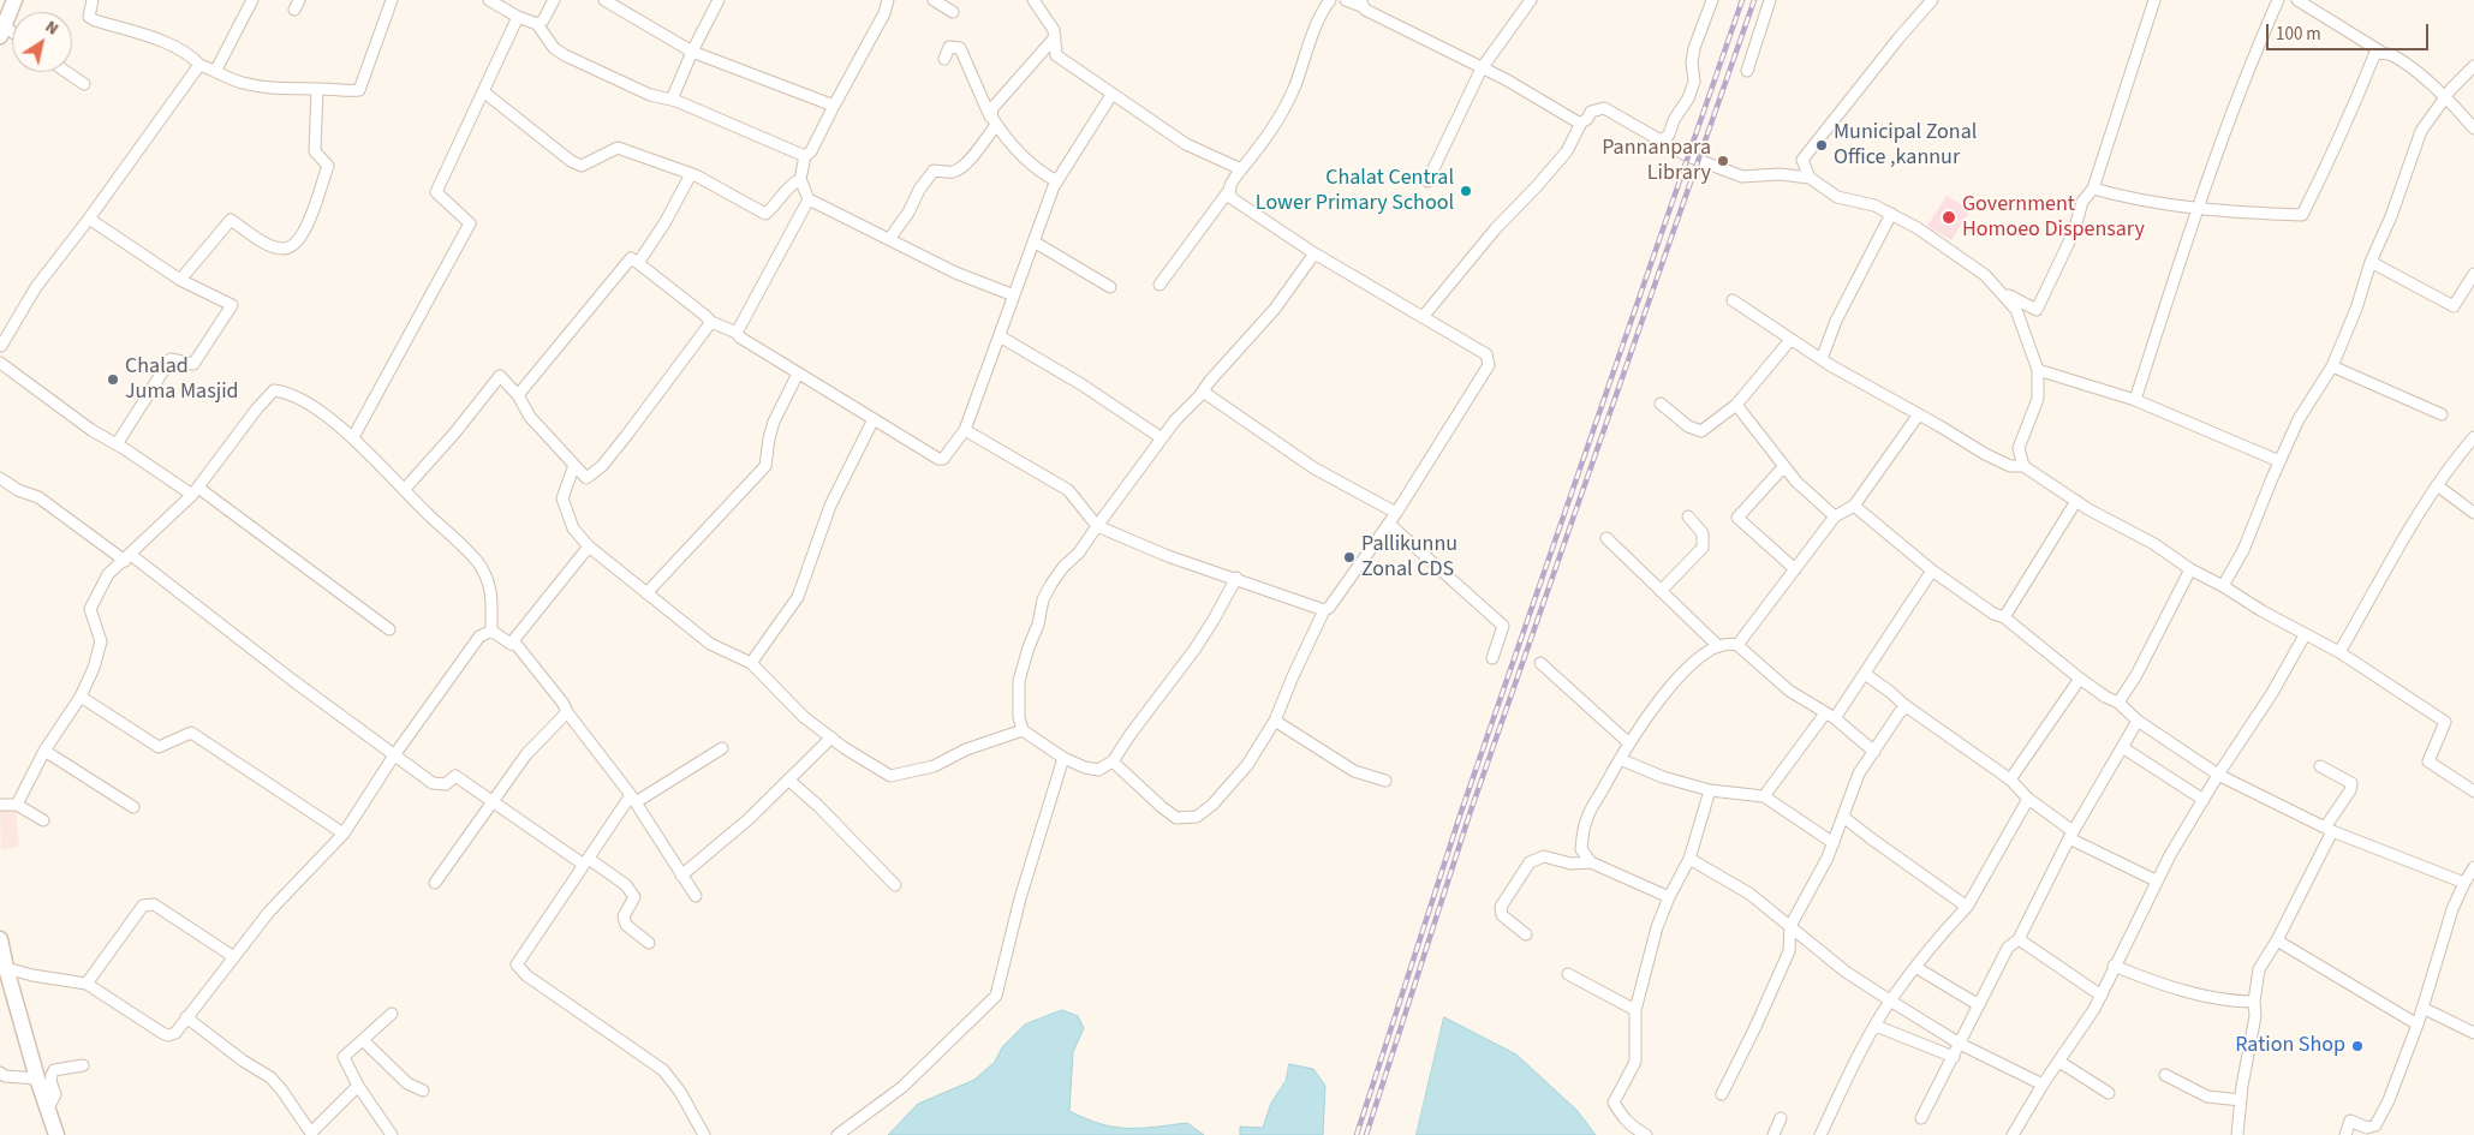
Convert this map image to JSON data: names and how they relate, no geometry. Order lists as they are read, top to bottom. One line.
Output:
{"places":["Municipal Zonal Office ,kannur","Pannanpara Library","Chalat Central Lower Primary School","Government Homoeo Dispensary","Chalad Juma Masjid","Pallikunnu Zonal CDS","Ration Shop"],"scale_bar":"100 m","north":"top right"}
